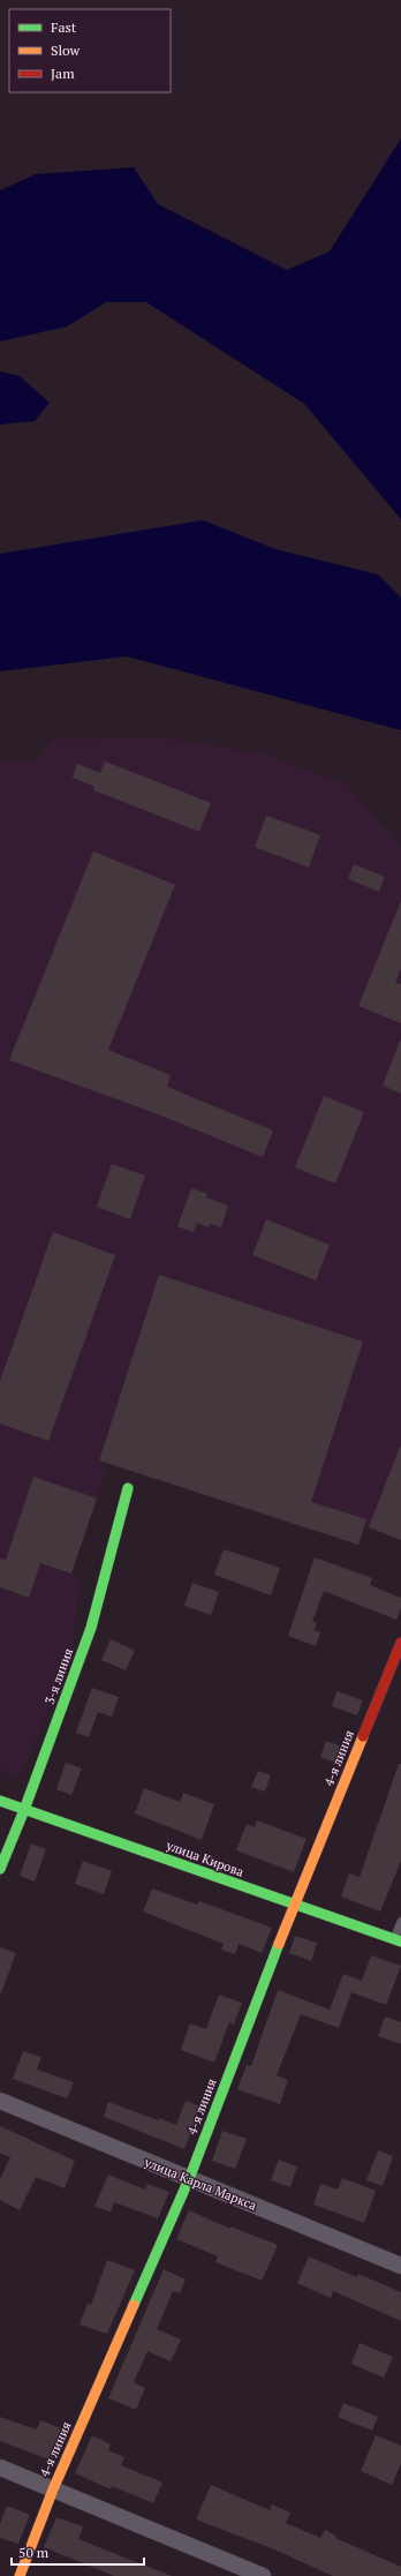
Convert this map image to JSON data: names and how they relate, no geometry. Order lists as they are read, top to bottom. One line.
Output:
{"streets":{"street":["3-я линия","4-я линия","улица Кирова","улица Карла Маркса"]},"crossings":[["3-я линия","улица Кирова"],["4-я линия","улица Кирова"],["4-я линия","улица Карла Маркса"]],"legend":["Fast","Slow","Jam"],"scale_bar":"50 m"}
